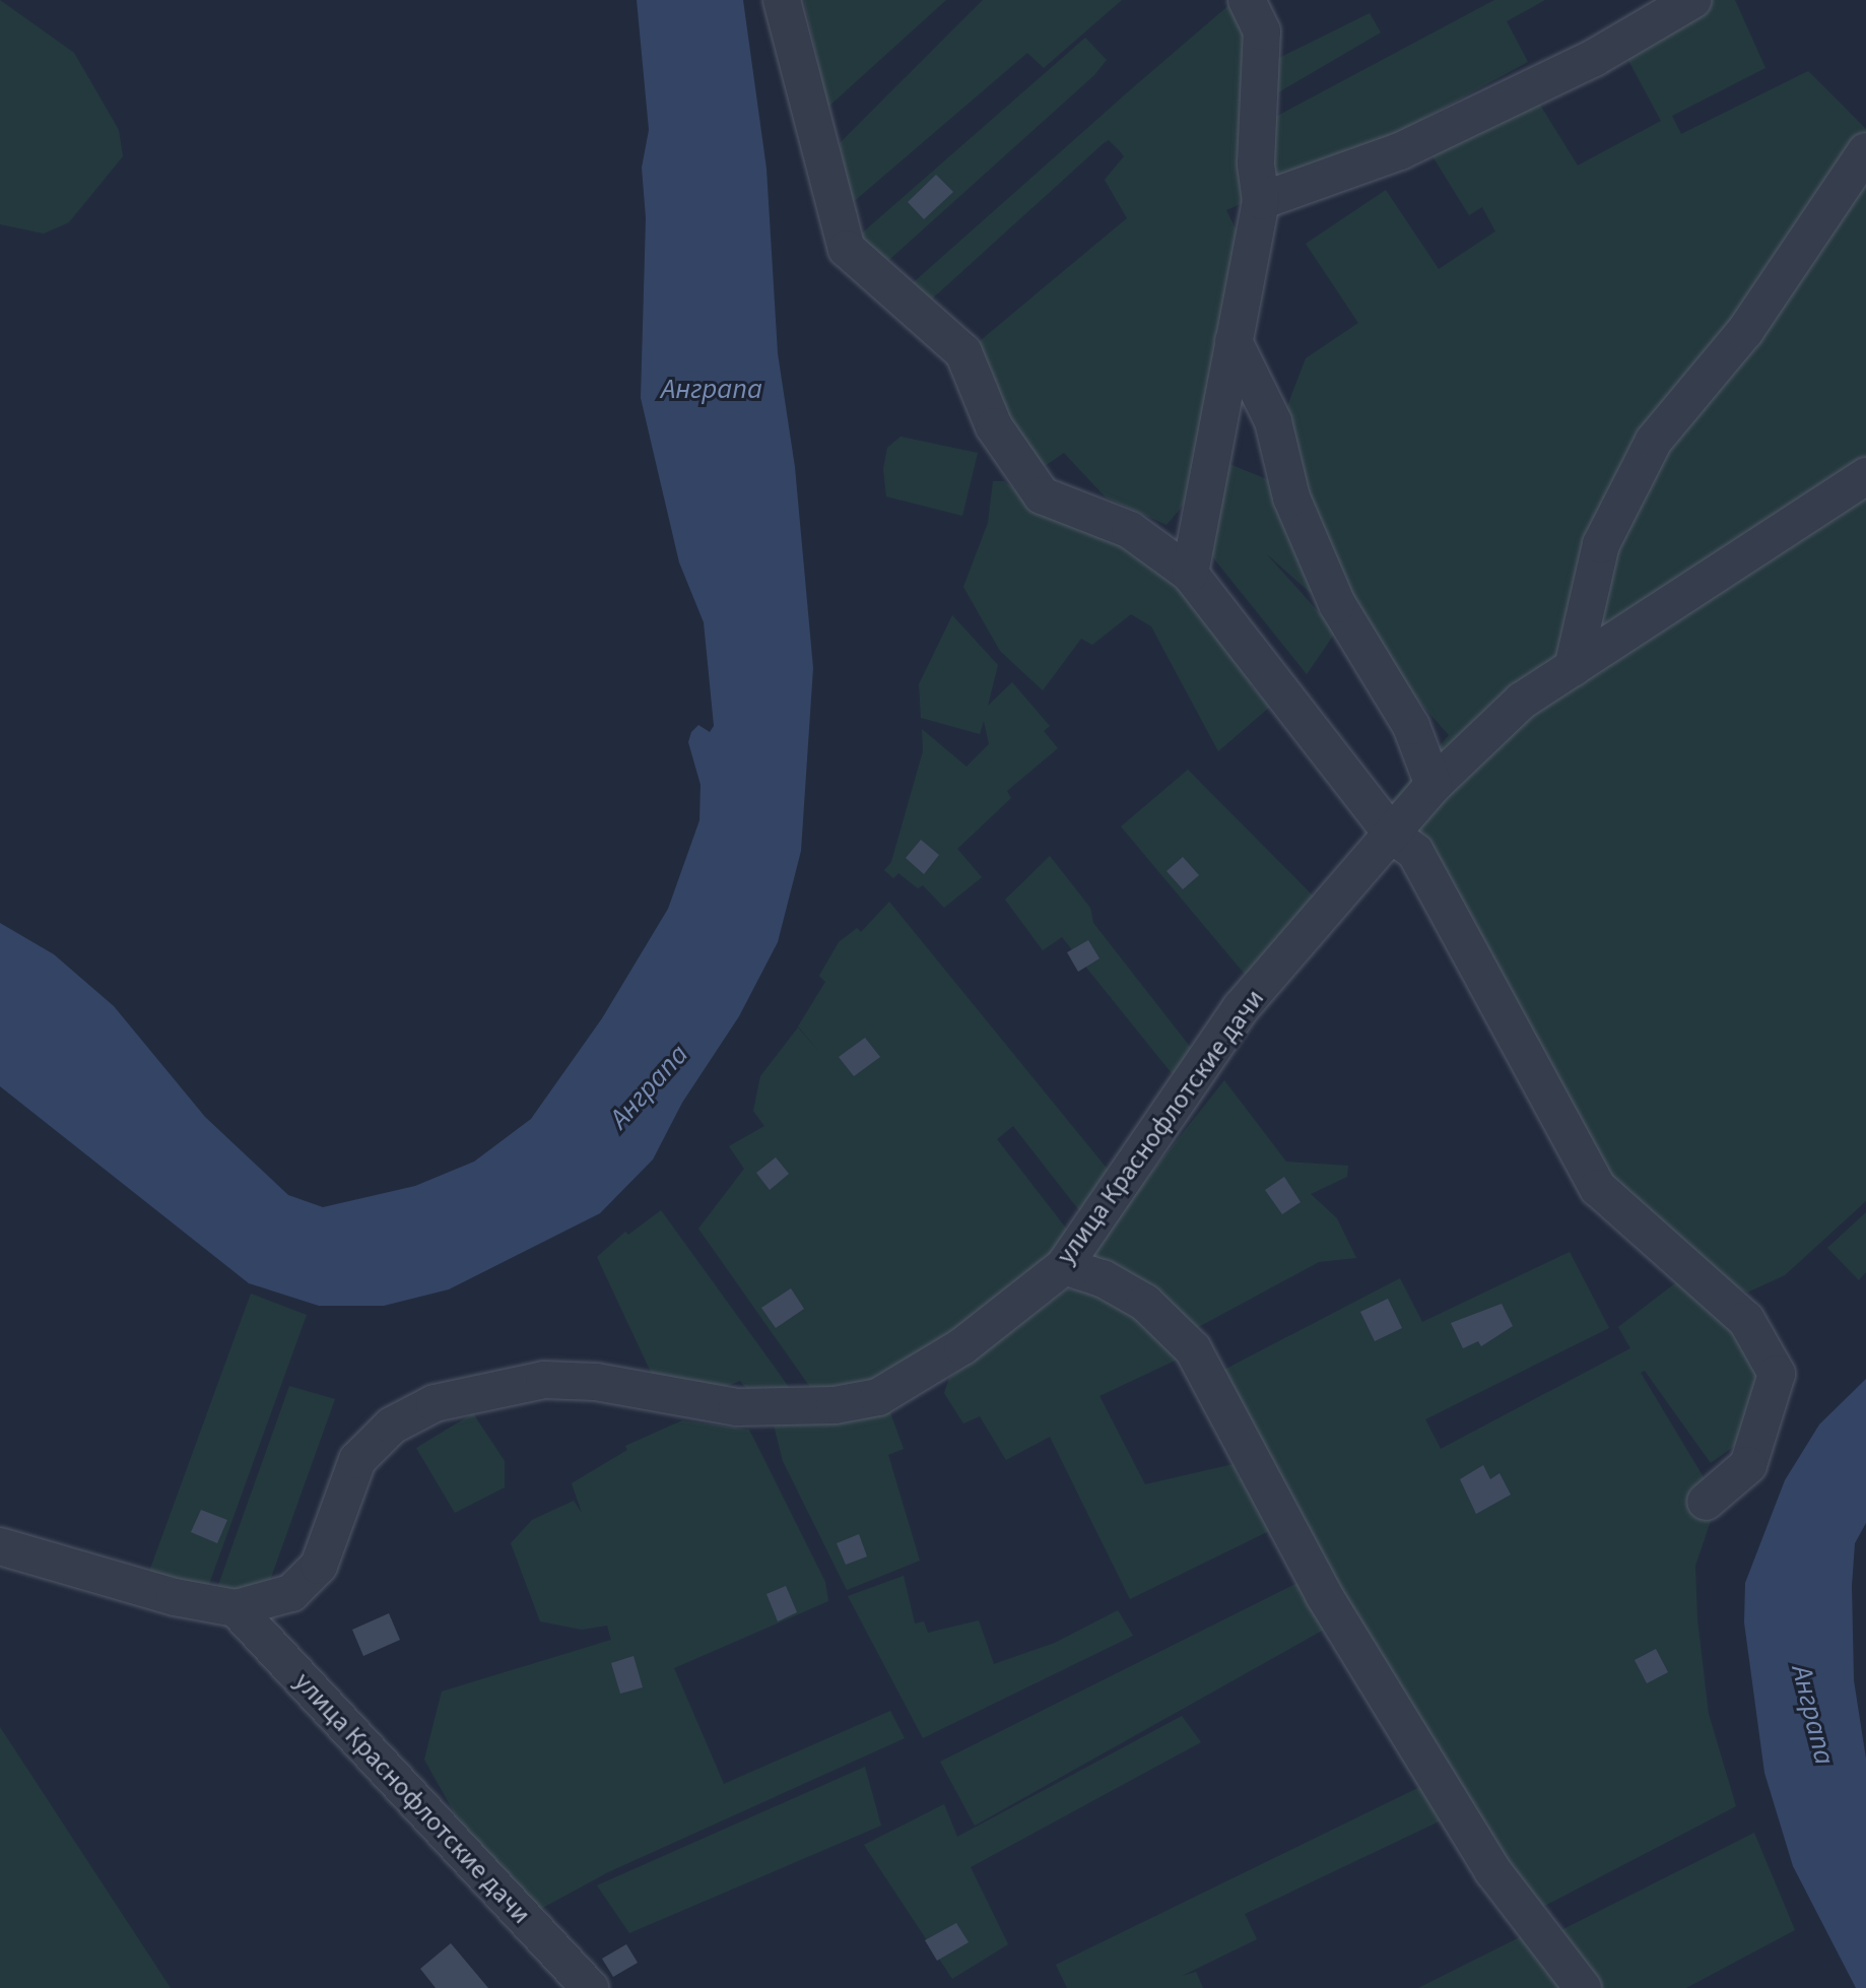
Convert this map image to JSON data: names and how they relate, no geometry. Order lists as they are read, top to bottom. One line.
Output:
{"streets":{"street":["улица Краснофлотские дачи"]},"water":["Анграпа"]}
